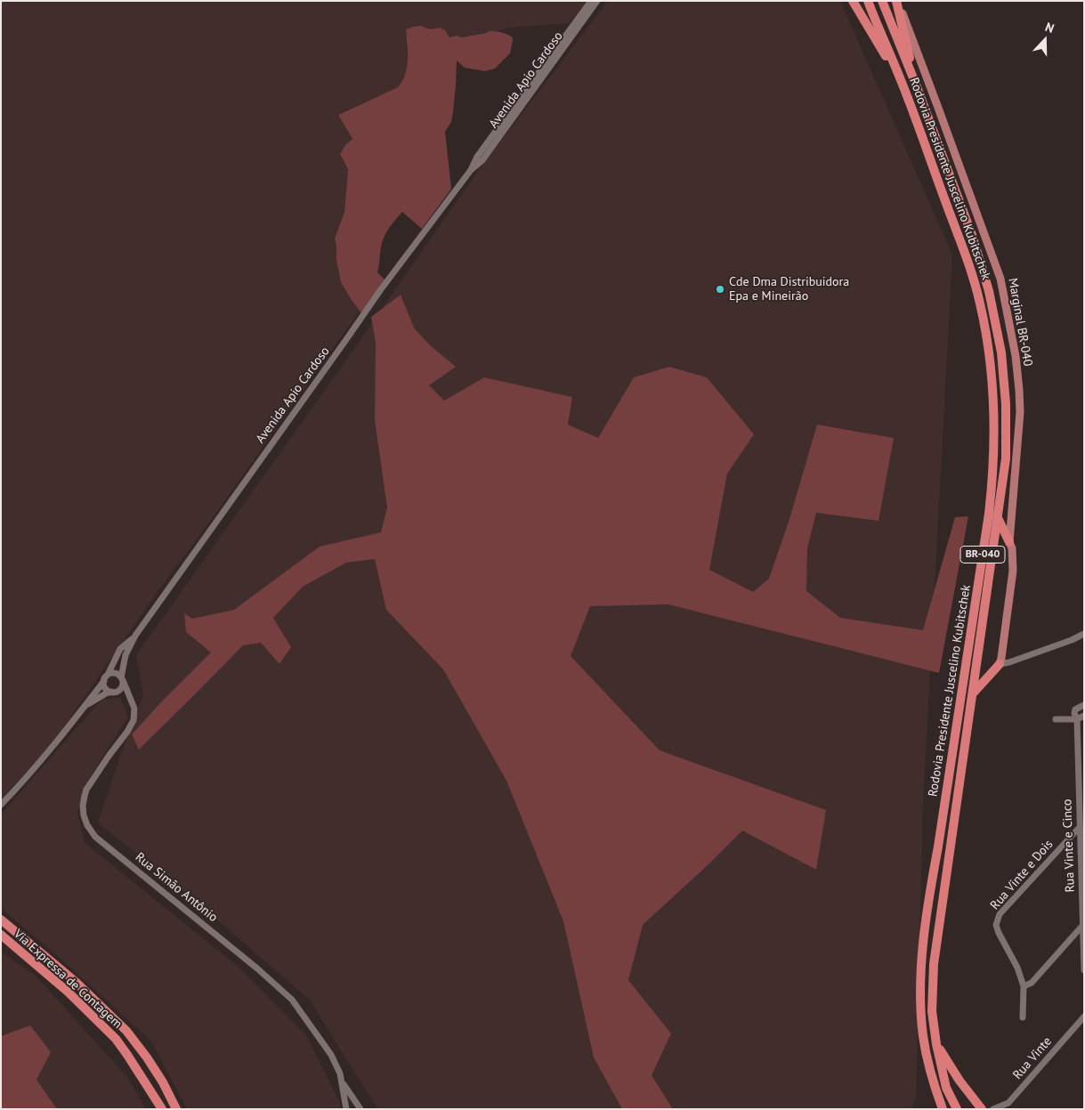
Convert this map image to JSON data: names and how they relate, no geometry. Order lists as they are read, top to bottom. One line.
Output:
{"streets":{"highway":["Rodovia Presidente Juscelino Kubitschek","BR-040","Via Expressa de Contagem"],"main road":["Marginal BR-040"],"street":["Avenida Apio Cardoso","Rua Vinte e Cinco","Rua Vinte e Dois","Rua Simão Antônio","Rua Vinte"]},"crossings":[["Avenida Apio Cardoso","Rua Simão Antônio"],["Rua Vinte e Cinco","Rua Vinte e Dois"]],"places":["Cde Dma Distribuidora Epa e Mineirão"],"north":"top"}
